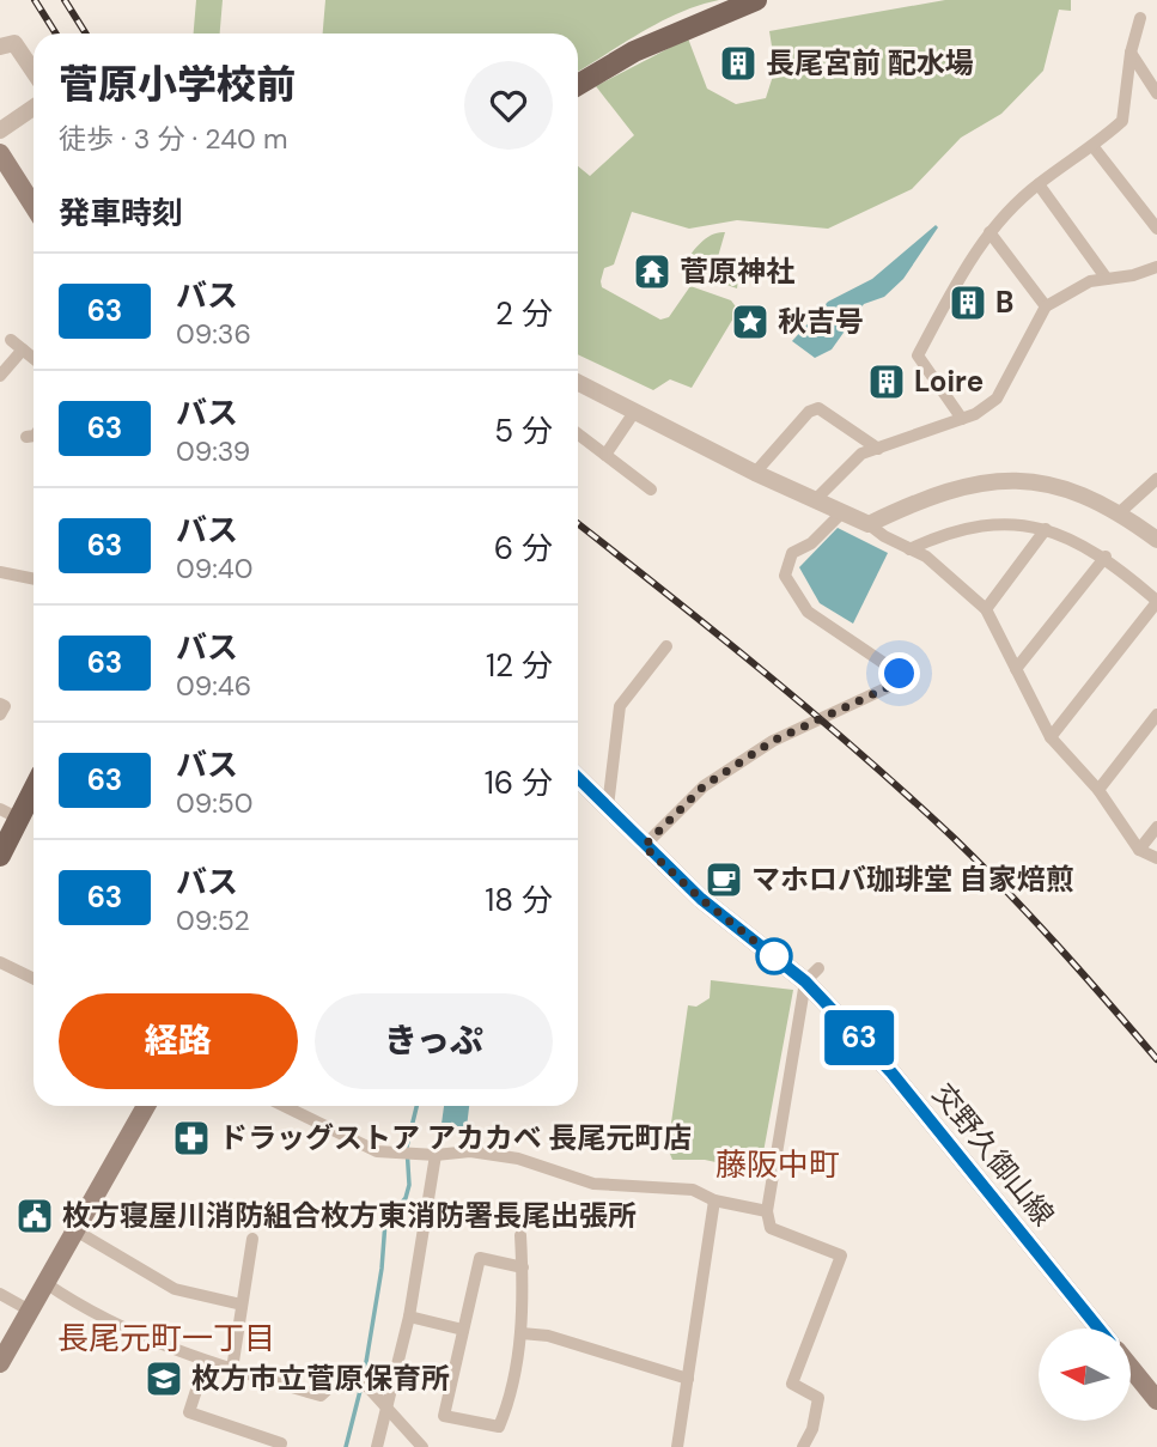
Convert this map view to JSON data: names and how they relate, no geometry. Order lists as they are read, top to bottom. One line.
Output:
{"streets":{"main road":["交野久御山線"]},"districts":["藤阪中町","長尾元町一丁目"],"places":{"building":["長尾宮前 配水場","B","Loire"],"temple":["菅原神社"],"place":["秋吉号"],"cafe":["マホロバ珈琲堂 自家焙煎"],"pharmacy":["ドラッグストア アカカベ 長尾元町店"],"public building":["枚方寝屋川消防組合枚方東消防署長尾出張所"],"school or university":["枚方市立菅原保育所"]},"lines":["bus line 63"],"north":"left","page":{"on_map":"63","heading":[["菅原小学校前","徒歩 · 3 分 · 240 m"],"発車時刻"],"list":[{"mark":"63","name":"バス","note":"09:36","value":"2 分"},{"mark":"63","name":"バス","note":"09:39","value":"5 分"},{"mark":"63","name":"バス","note":"09:40","value":"6 分"},{"mark":"63","name":"バス","note":"09:46","value":"12 分"},{"mark":"63","name":"バス","note":"09:50","value":"16 分"},{"mark":"63","name":"バス","note":"09:52","value":"18 分"}],"buttons":["経路","きっぷ"]}}
